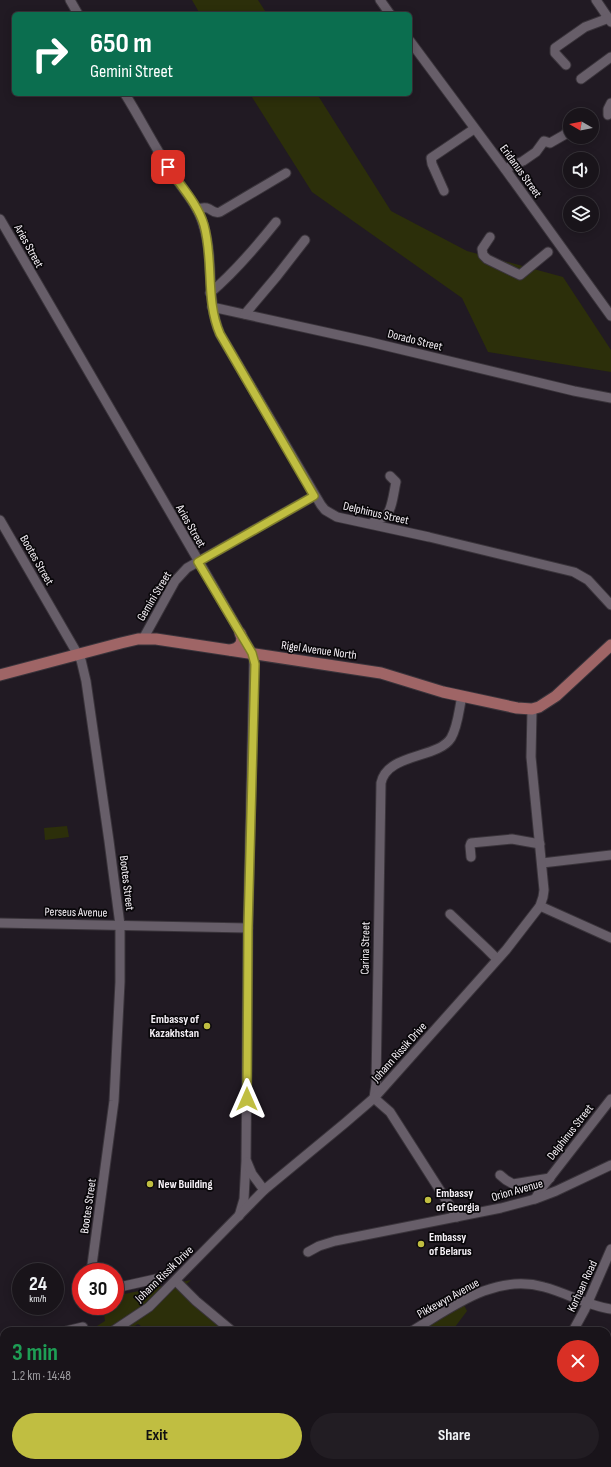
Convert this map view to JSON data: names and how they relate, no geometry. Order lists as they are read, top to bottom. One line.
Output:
{"streets":{"main road":["Rigel Avenue North"],"street":["Eridanus Street","Aries Street","Dorado Street","Delphinus Street","Bootes Street","Gemini Street","Perseus Avenue","Carina Street","Johann Rissik Drive","Orion Avenue","Korhaan Road","Pikkewyn Avenue"]},"crossings":[["Aries Street","Gemini Street"],["Aries Street","Rigel Avenue North"],["Aries Street","Perseus Avenue"],["Aries Street","Johann Rissik Drive"],["Dorado Street","Delphinus Street"],["Delphinus Street","Gemini Street"],["Delphinus Street","Orion Avenue"],["Bootes Street","Rigel Avenue North"],["Bootes Street","Perseus Avenue"],["Gemini Street","Rigel Avenue North"],["Rigel Avenue North","Carina Street"],["Rigel Avenue North","Johann Rissik Drive"],["Carina Street","Johann Rissik Drive"],["Korhaan Road","Pikkewyn Avenue"]],"places":["Embassy of Kazakhstan","New Building","Embassy of Georgia","Embassy of Belarus"],"north":"left","page":{"turn":["650 m","Gemini Street"],"speed":"24 km/h","limit":"30","heading":["3 min","1.2 km · 14:48"],"buttons":["Exit","Share"]}}
